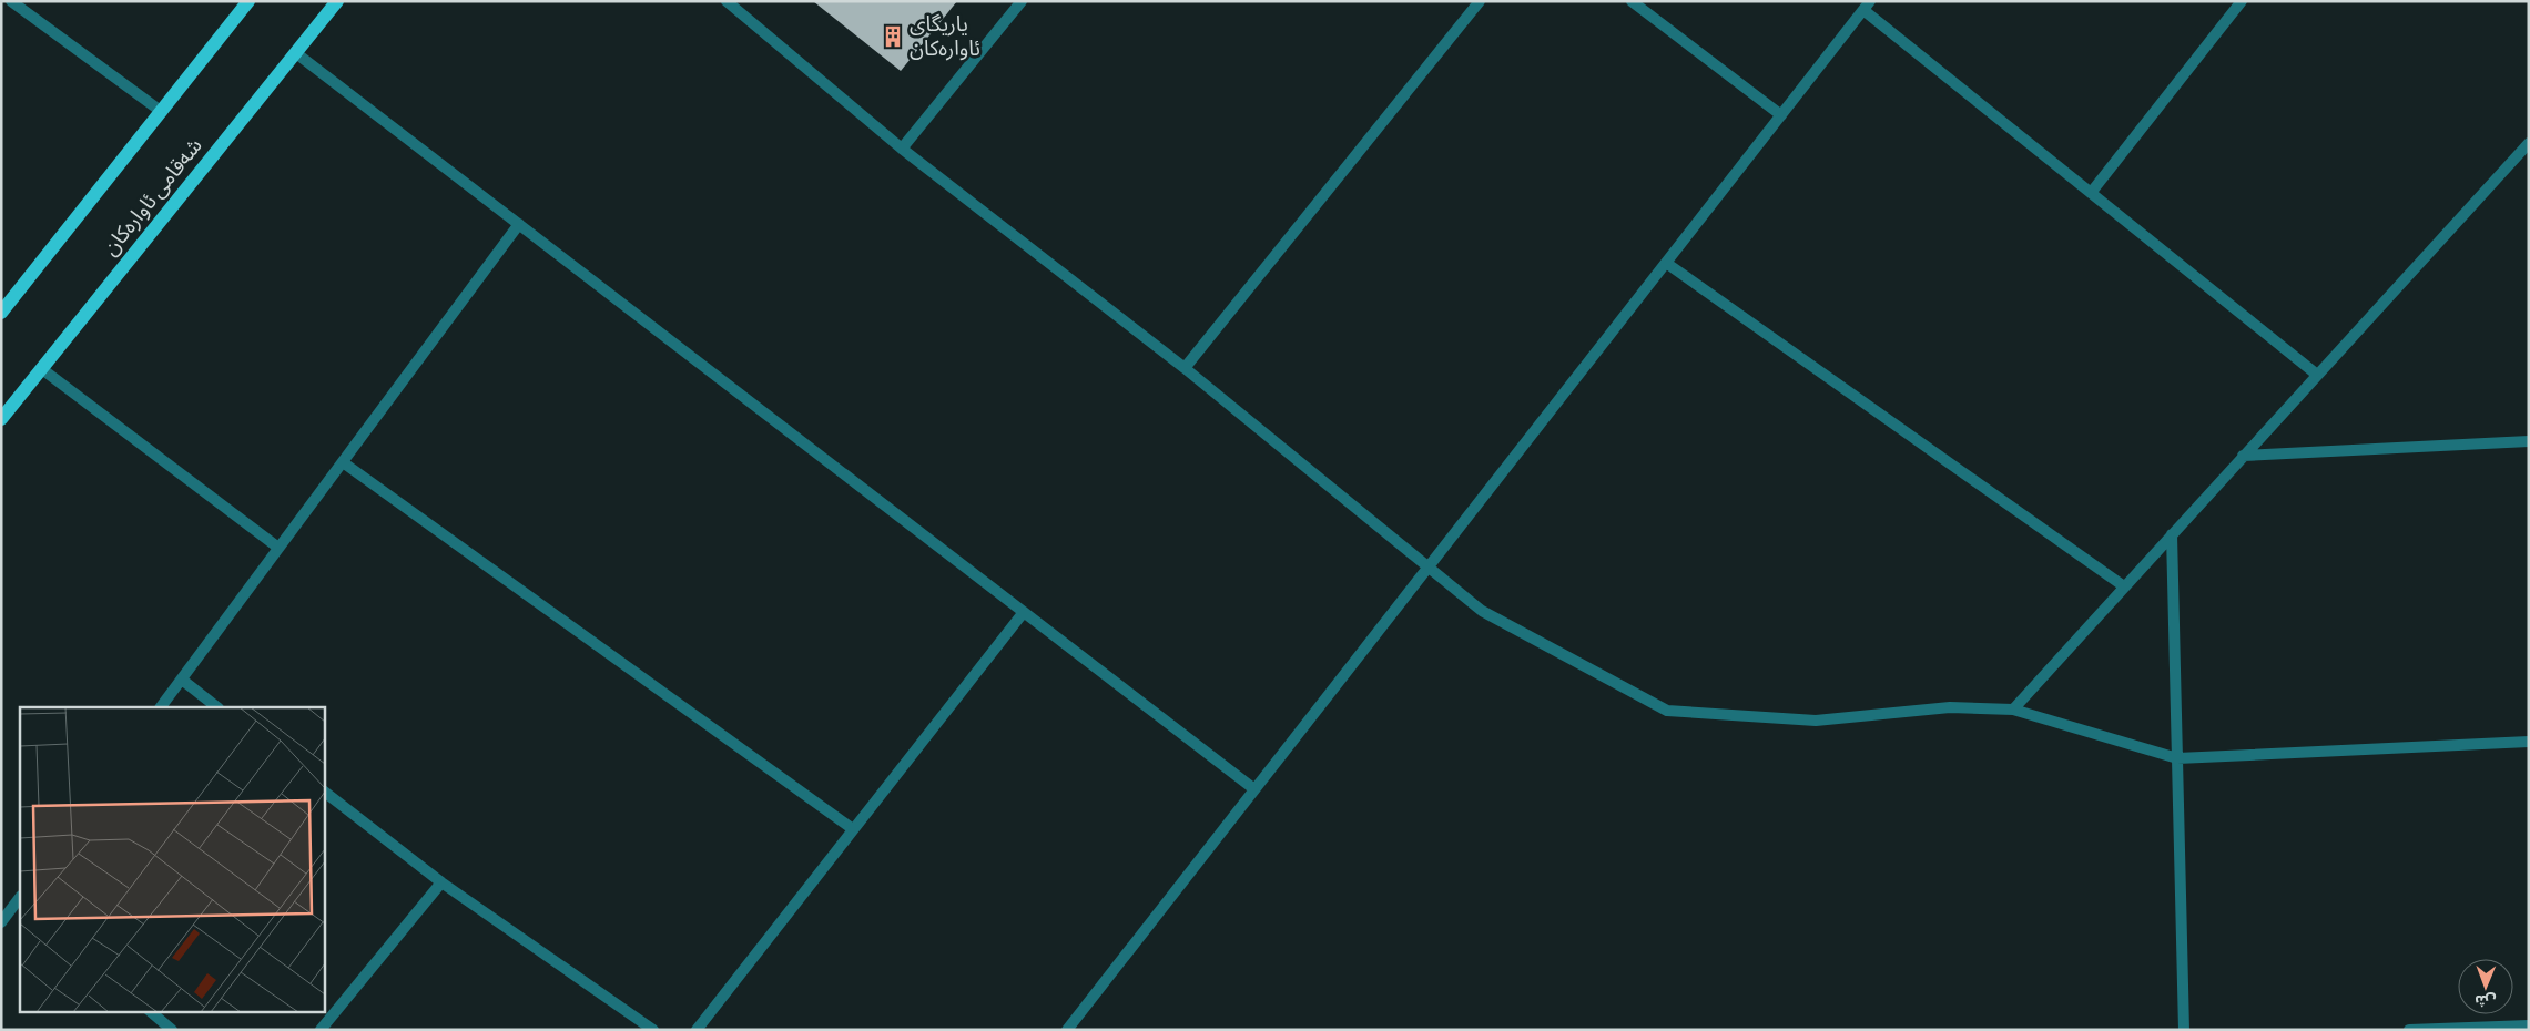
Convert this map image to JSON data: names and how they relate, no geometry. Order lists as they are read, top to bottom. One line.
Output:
{"streets":{"main road":["شەقامی ئاوارەکان"]},"places":{"building":["یاریگای ئاوارەکان"]},"north":"bottom"}
